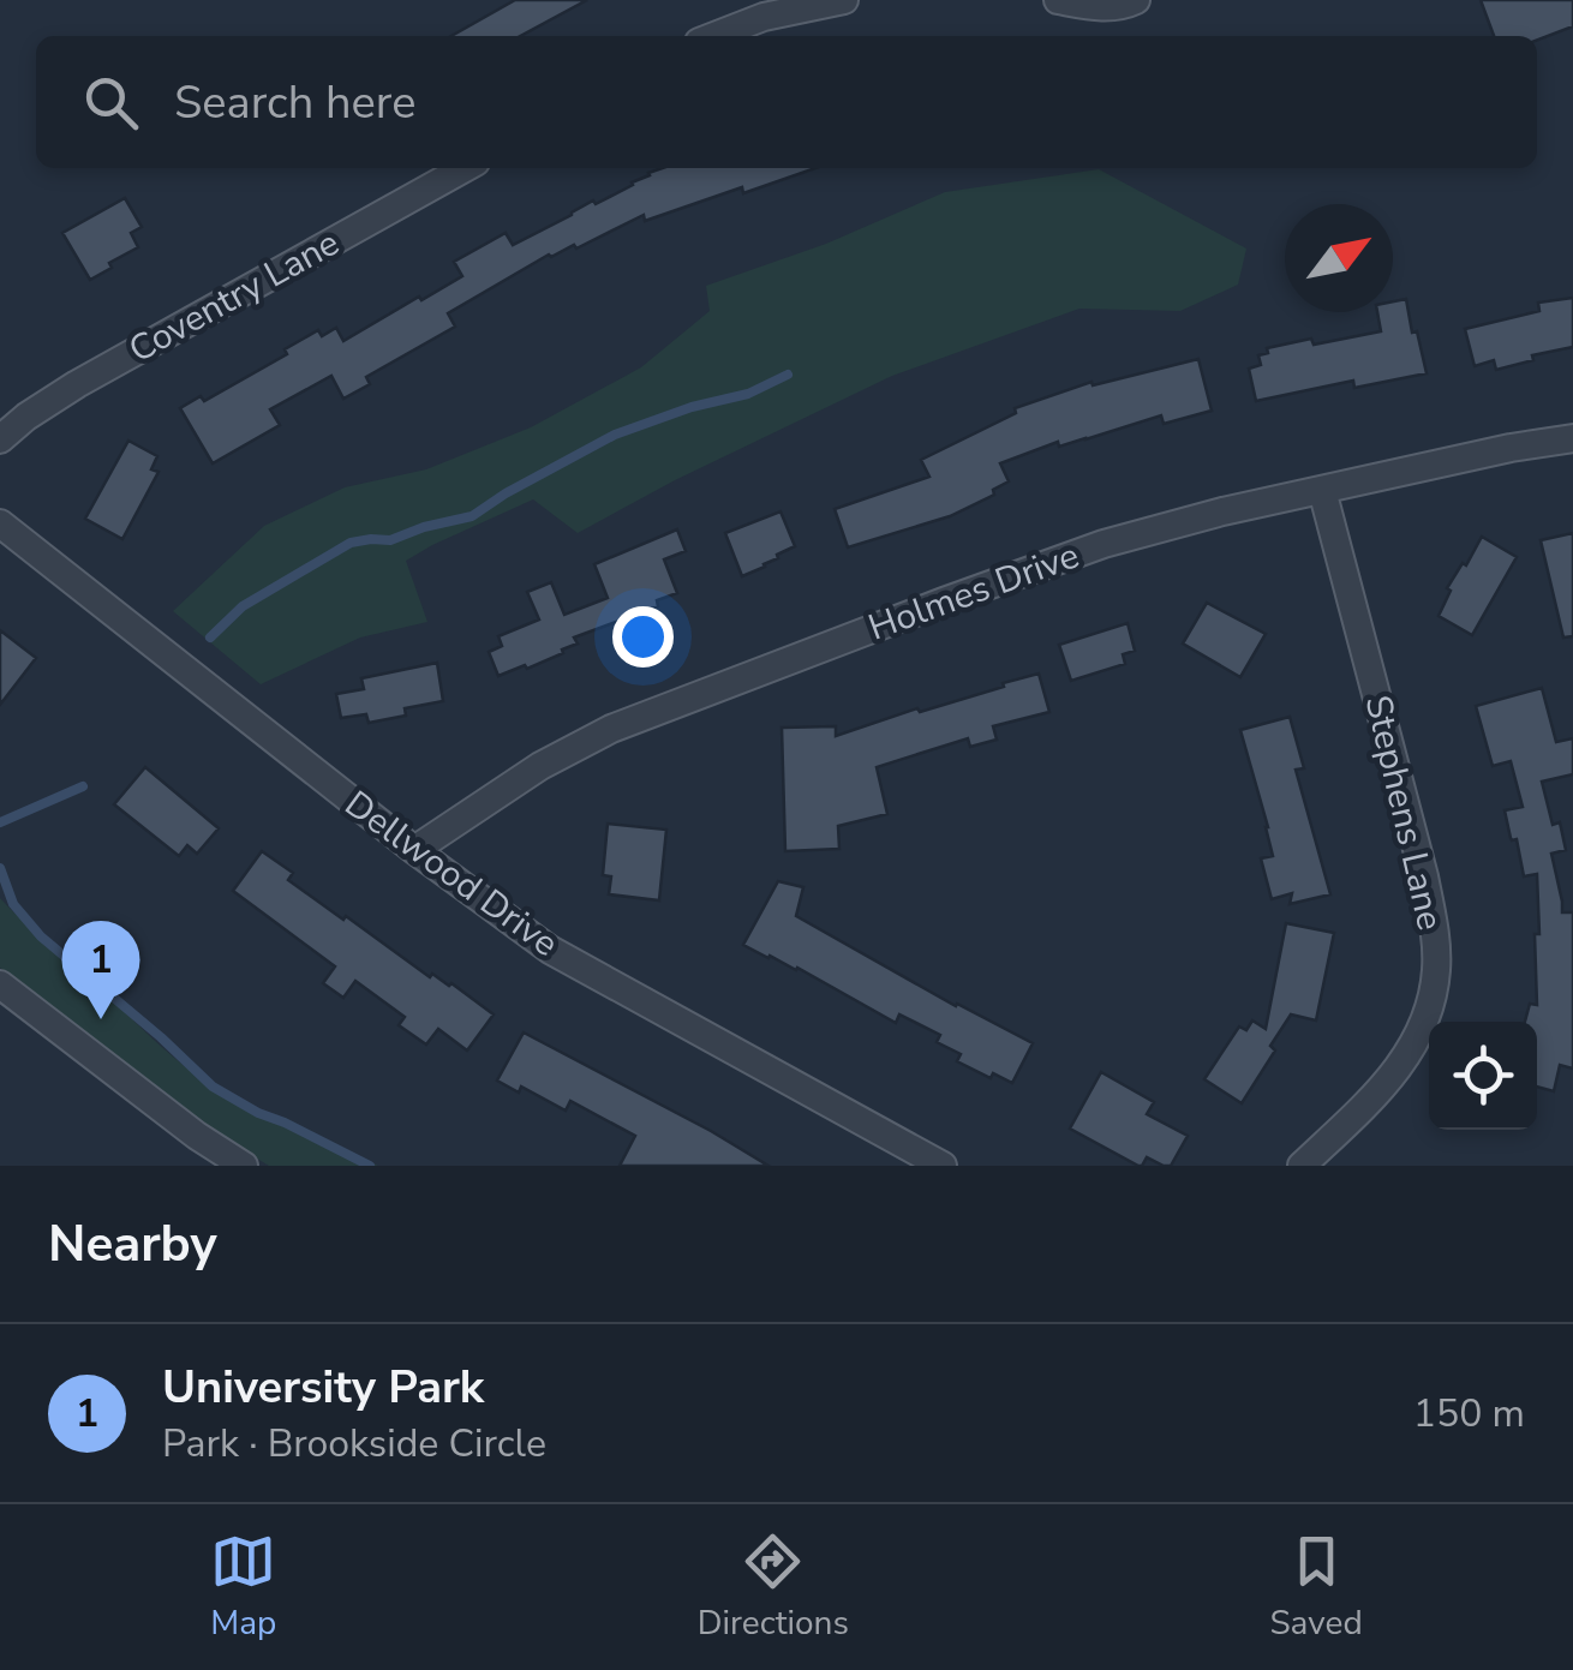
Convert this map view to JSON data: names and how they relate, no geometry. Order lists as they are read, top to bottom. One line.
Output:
{"streets":{"street":["Coventry Lane","Holmes Drive","Stephens Lane","Dellwood Drive"]},"crossings":[["Holmes Drive","Stephens Lane"],["Holmes Drive","Dellwood Drive"]],"north":"top right","page":{"search":"Search here","pins":"1","heading":"Nearby","list":[{"mark":"1","name":"University Park","note":"Park · Brookside Circle","value":"150 m"}],"nav":["Map","Directions","Saved"]}}
